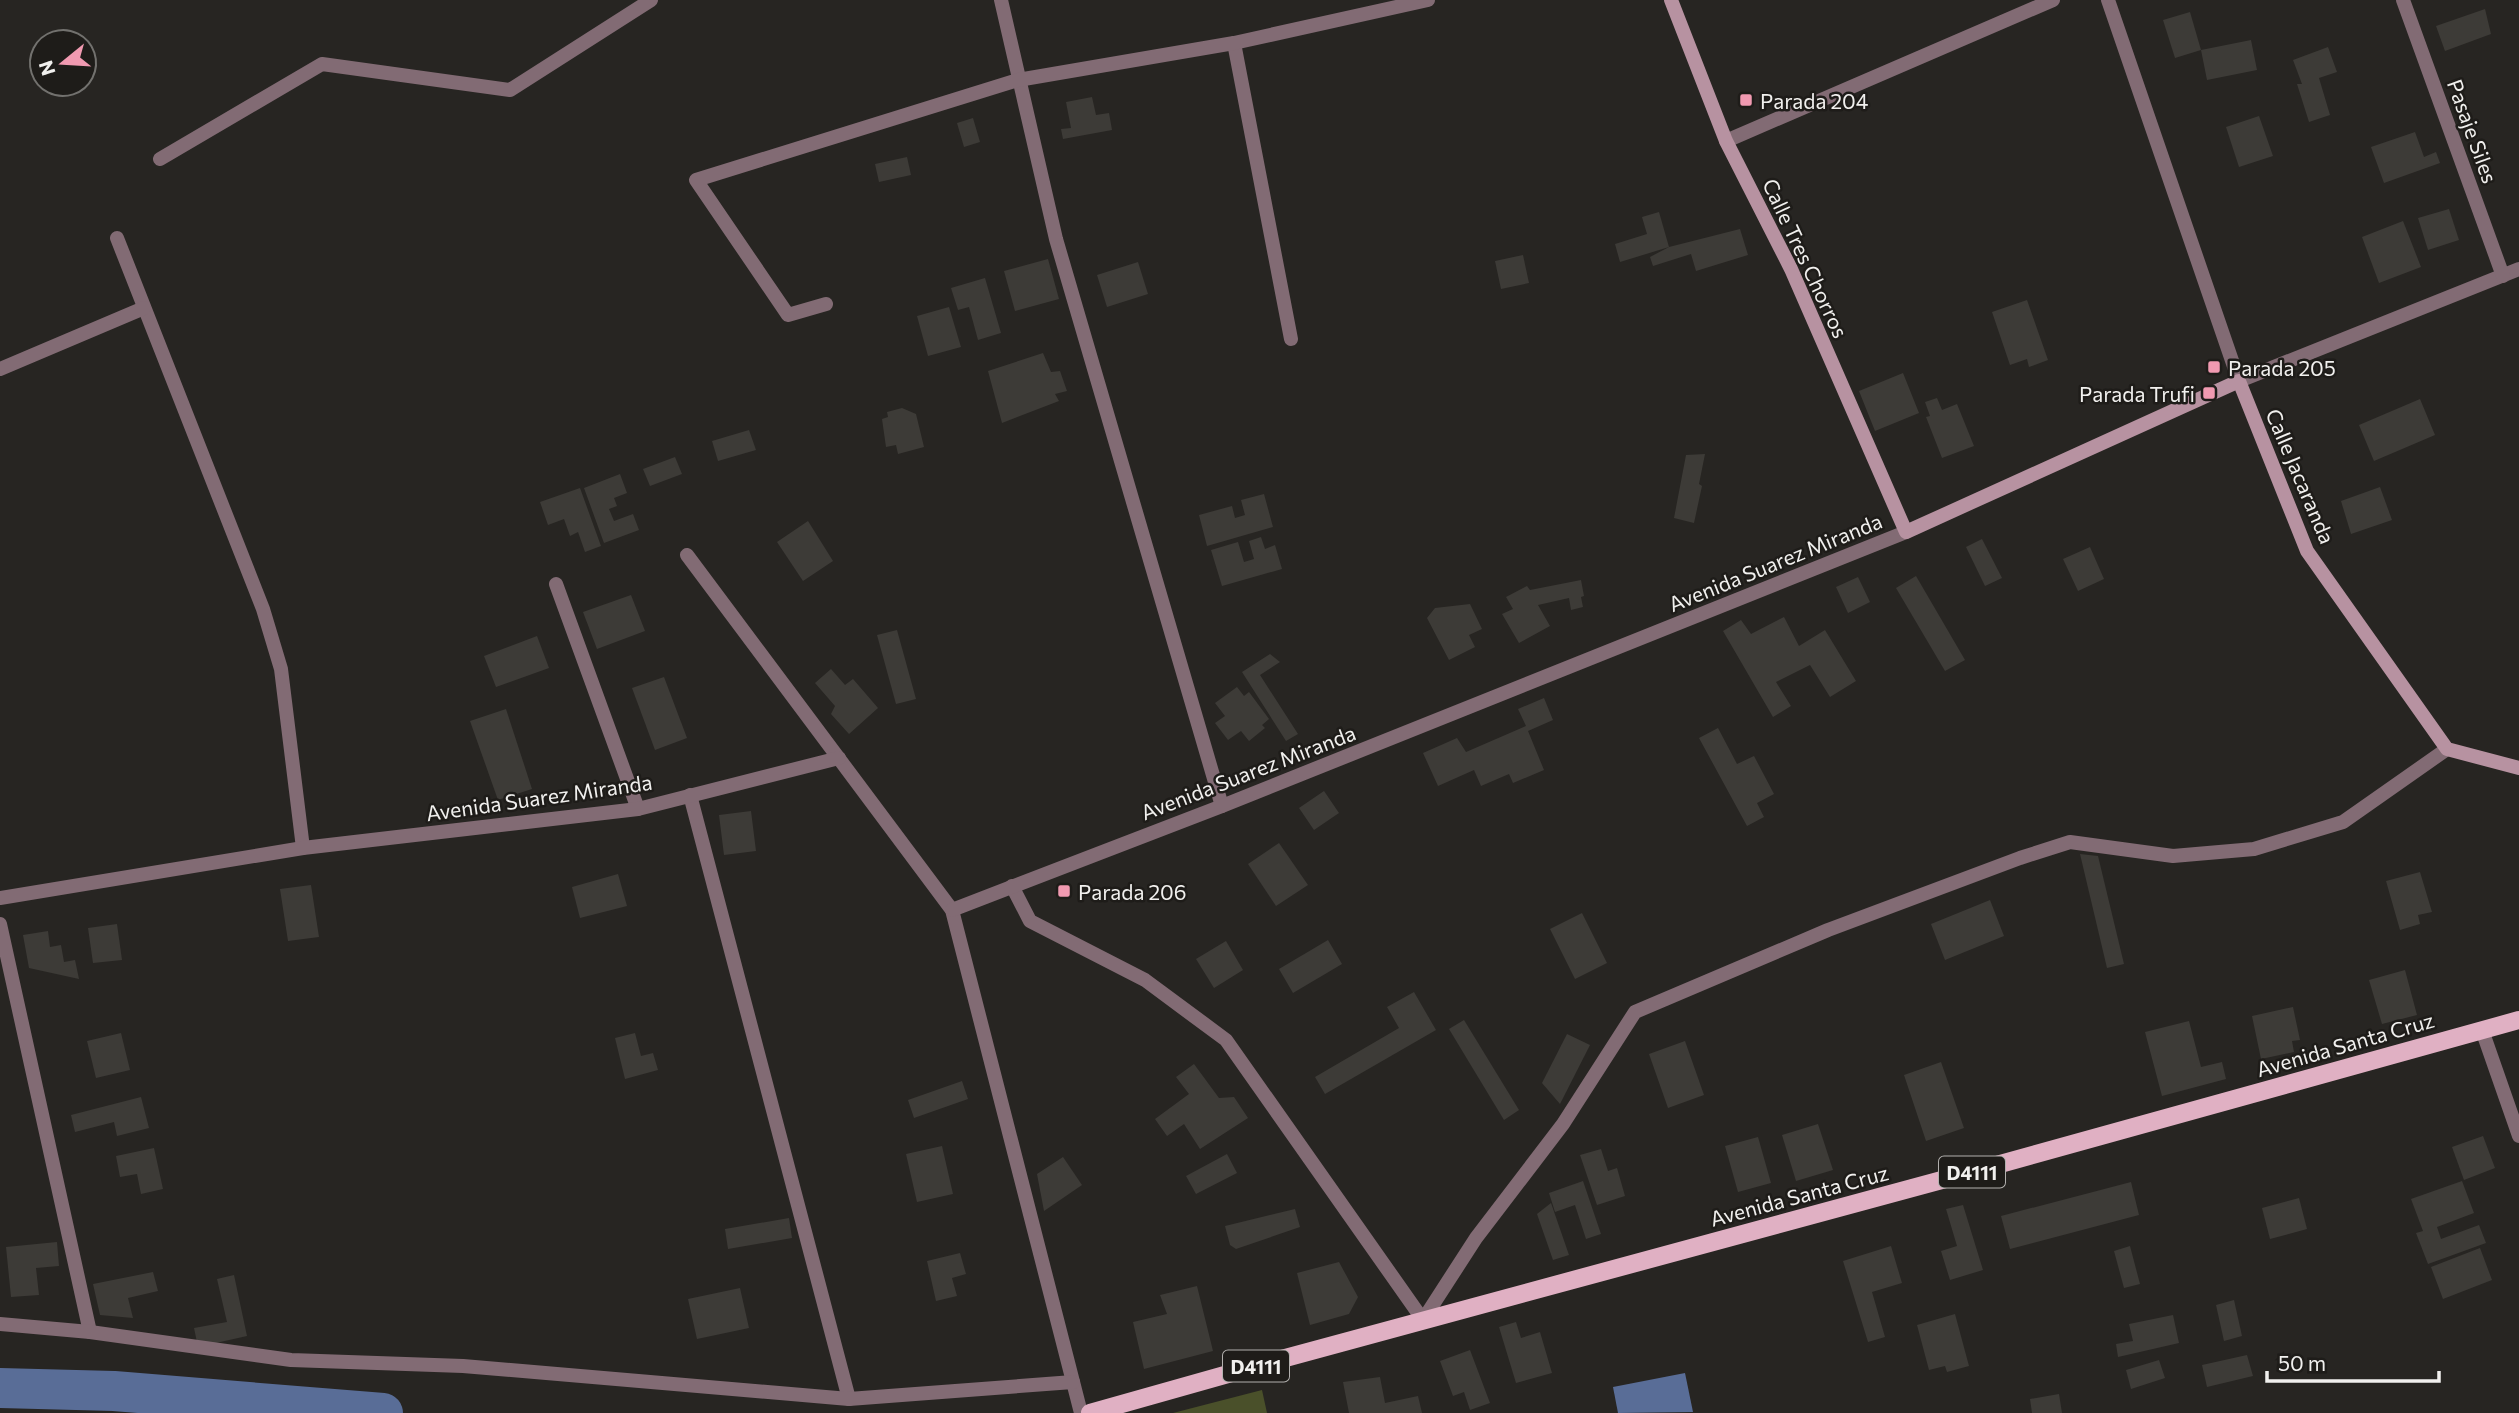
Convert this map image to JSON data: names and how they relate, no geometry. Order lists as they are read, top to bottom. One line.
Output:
{"streets":{"main road":["Calle Tres Chorros","Calle Jacaranda","Avenida Suarez Miranda","Avenida Santa Cruz","D4111"],"street":["Pasaje Siles"]},"crossings":[["Pasaje Siles","Avenida Suarez Miranda"],["Calle Tres Chorros","Avenida Suarez Miranda"],["Calle Jacaranda","Avenida Suarez Miranda"]],"places":{"transit":["Parada 204","Parada 205","Parada Trufi","Parada 206"]},"scale_bar":"50 m","north":"left"}
